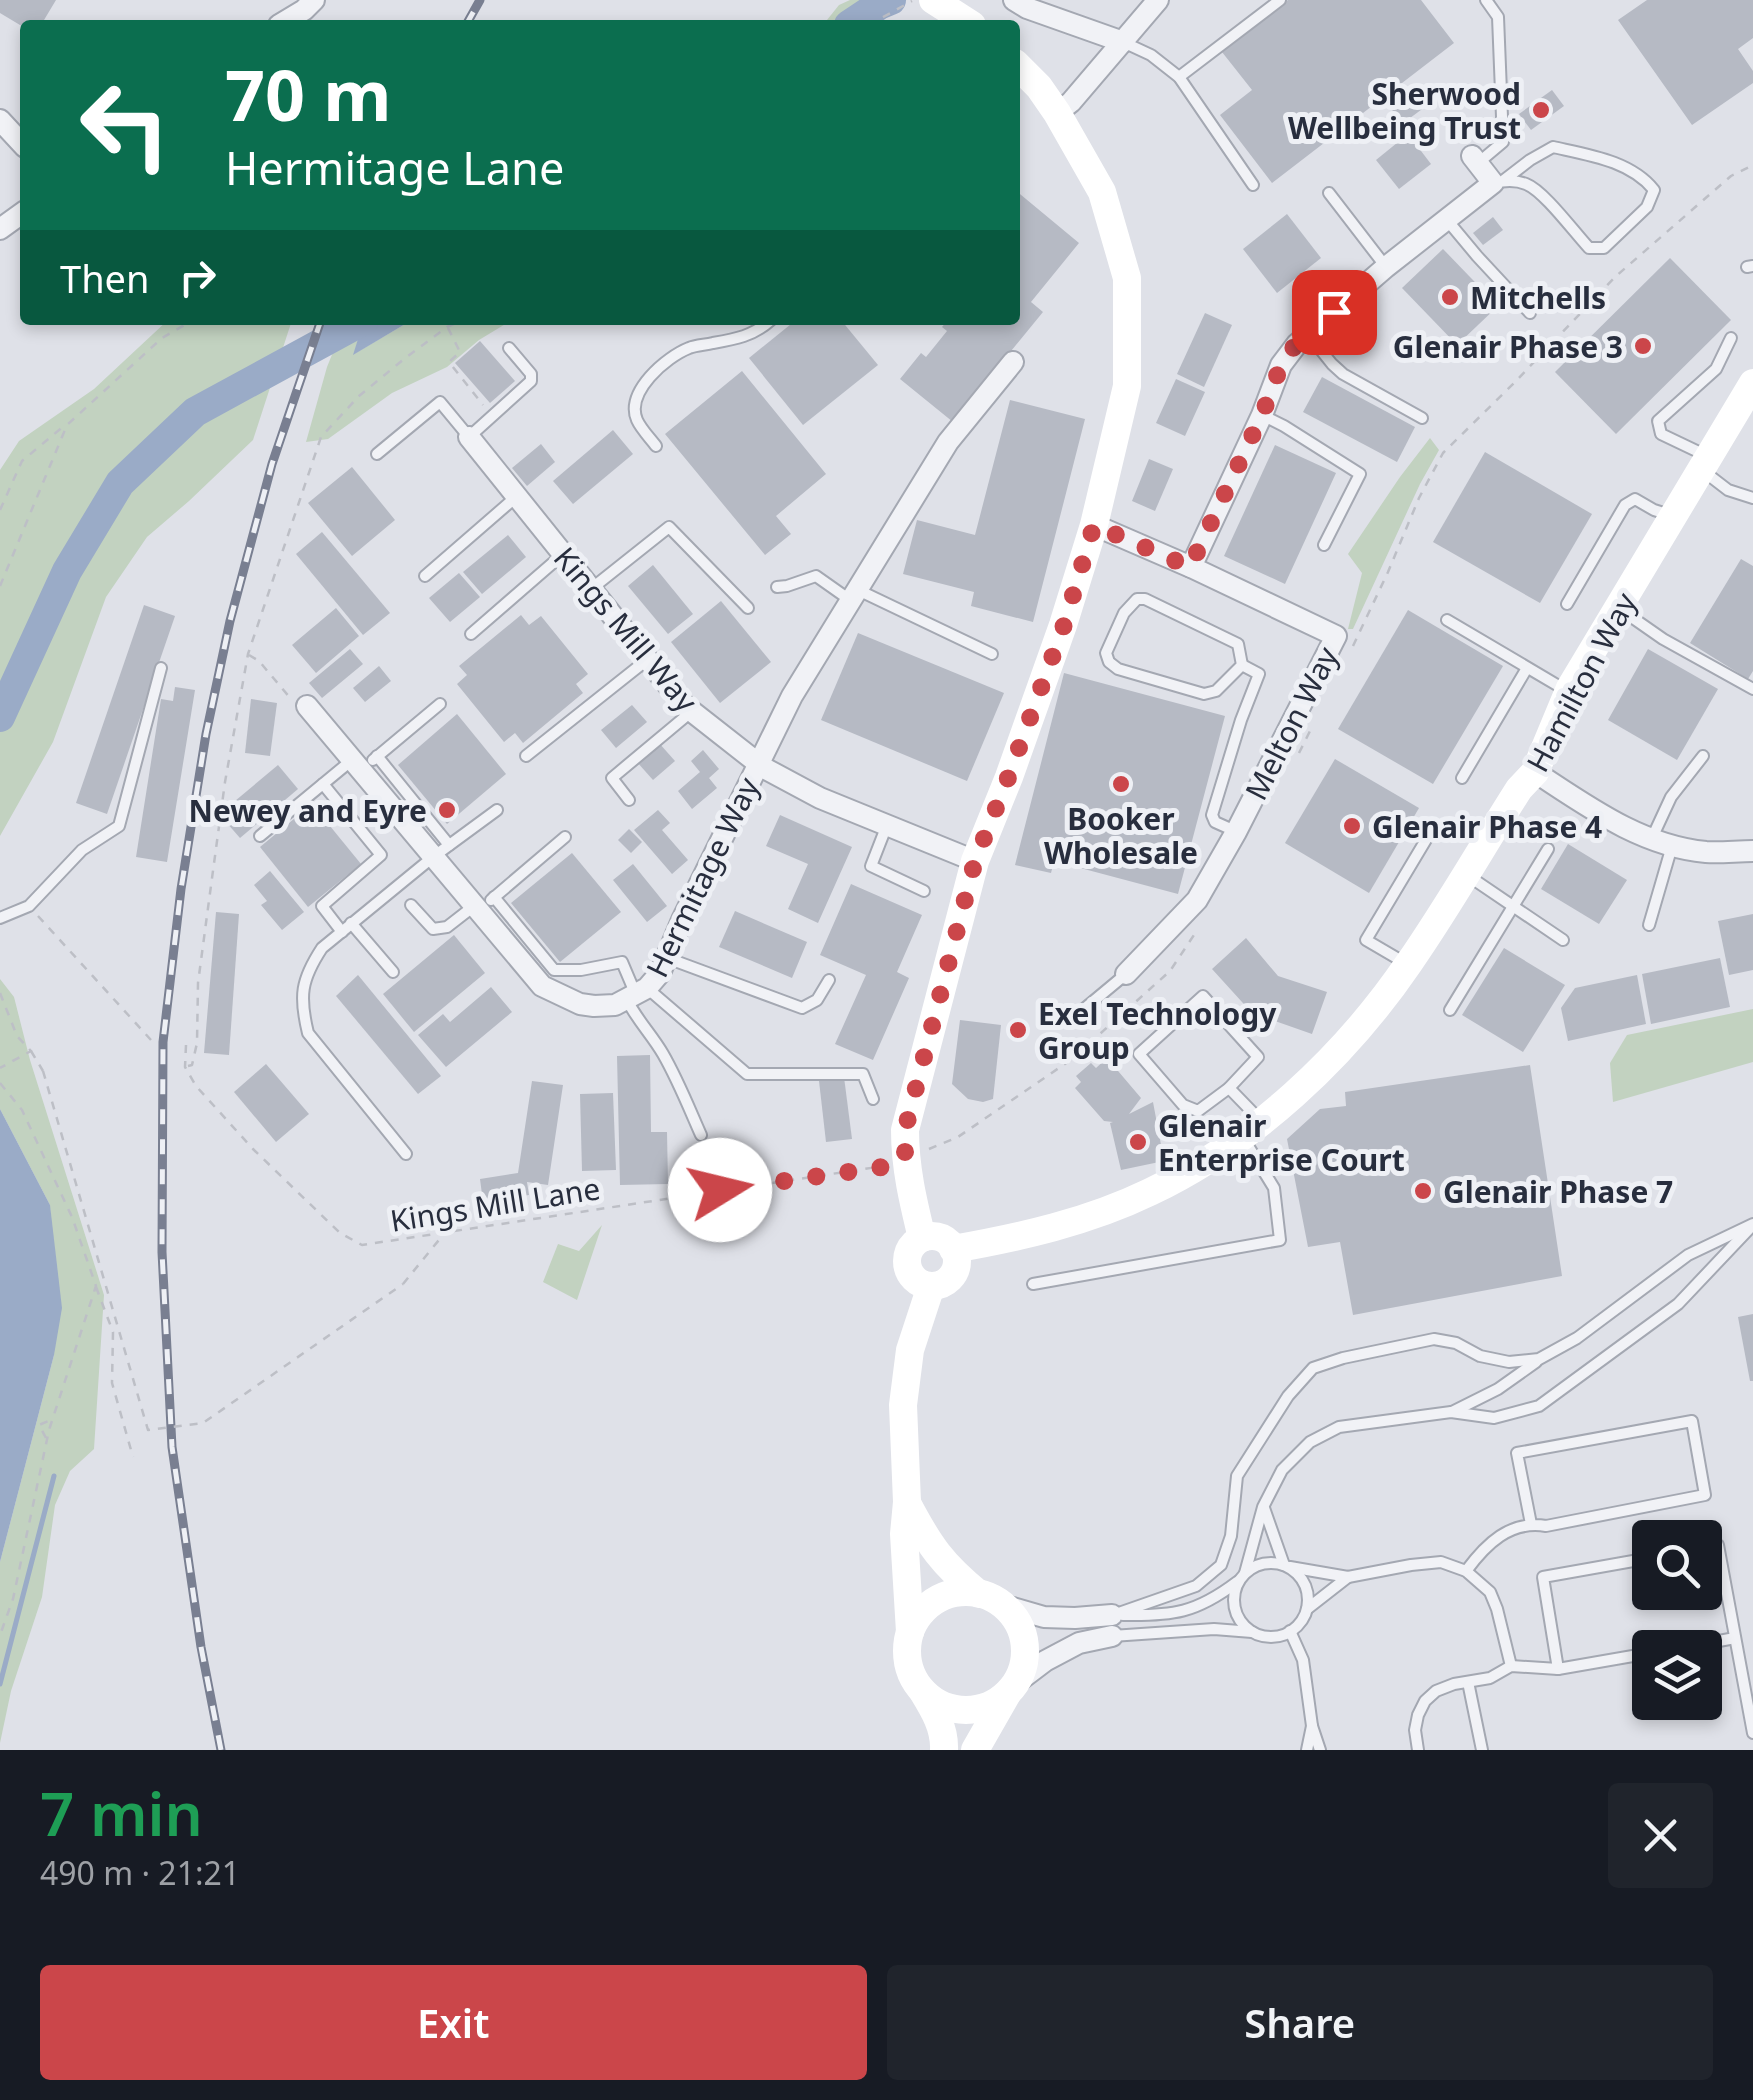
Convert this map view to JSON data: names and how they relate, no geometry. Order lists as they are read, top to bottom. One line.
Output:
{"streets":{"street":["Kings Mill Way","Hamilton Way","Melton Way","Hermitage Way"],"path":["Kings Mill Lane"]},"crossings":[["Kings Mill Way","Hermitage Way"]],"places":["Sherwood Wellbeing Trust","Mitchells","Glenair Phase 3","Booker Wholesale","Newey and Eyre","Glenair Phase 4","Exel Technology Group","Glenair Enterprise Court","Glenair Phase 7"],"page":{"turn":["70 m","Hermitage Lane"],"then":"Then","heading":["7 min","490 m · 21:21"],"buttons":["Exit","Share"]}}
